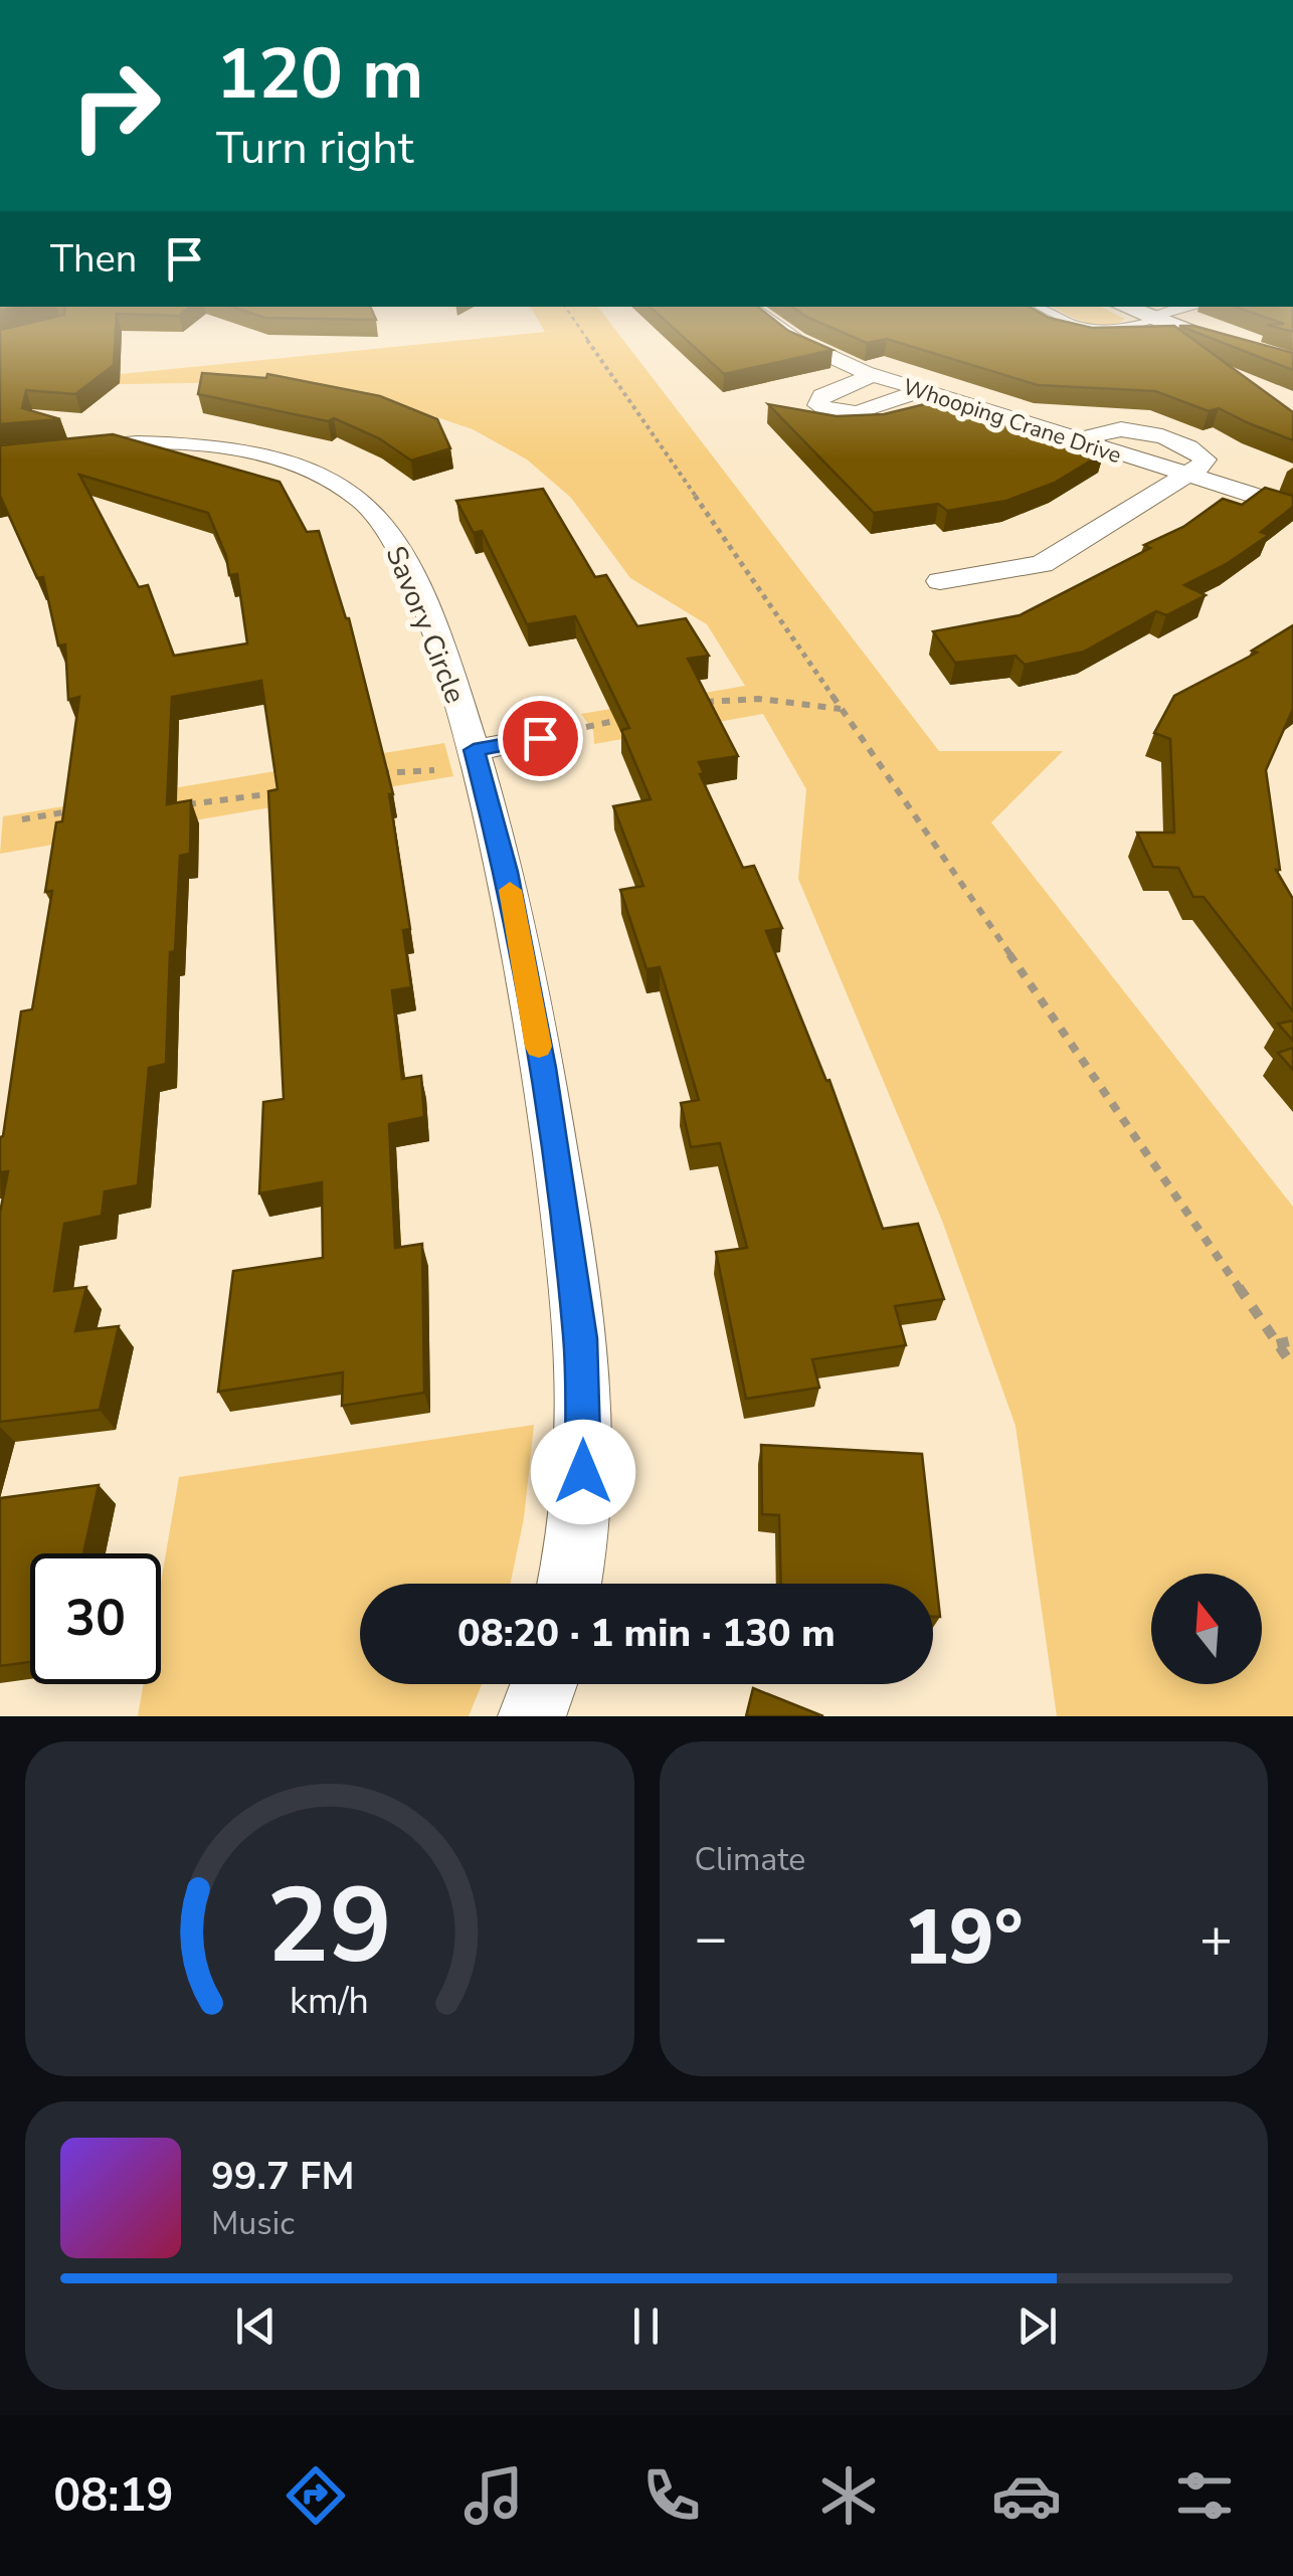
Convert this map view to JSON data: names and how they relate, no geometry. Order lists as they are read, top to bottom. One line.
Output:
{"streets":{"street":["Whooping Crane Drive","Savory Circle"]},"north":"top","page":{"turn":["120 m","Turn right"],"then":"Then","limit":"30","trip":"08:20 · 1 min · 130 m","tile":"Climate","heat":["−","19°","+"],"song":["99.7 FM","Music"],"tabs":"08:19","gauge":["29","km/h"]}}
